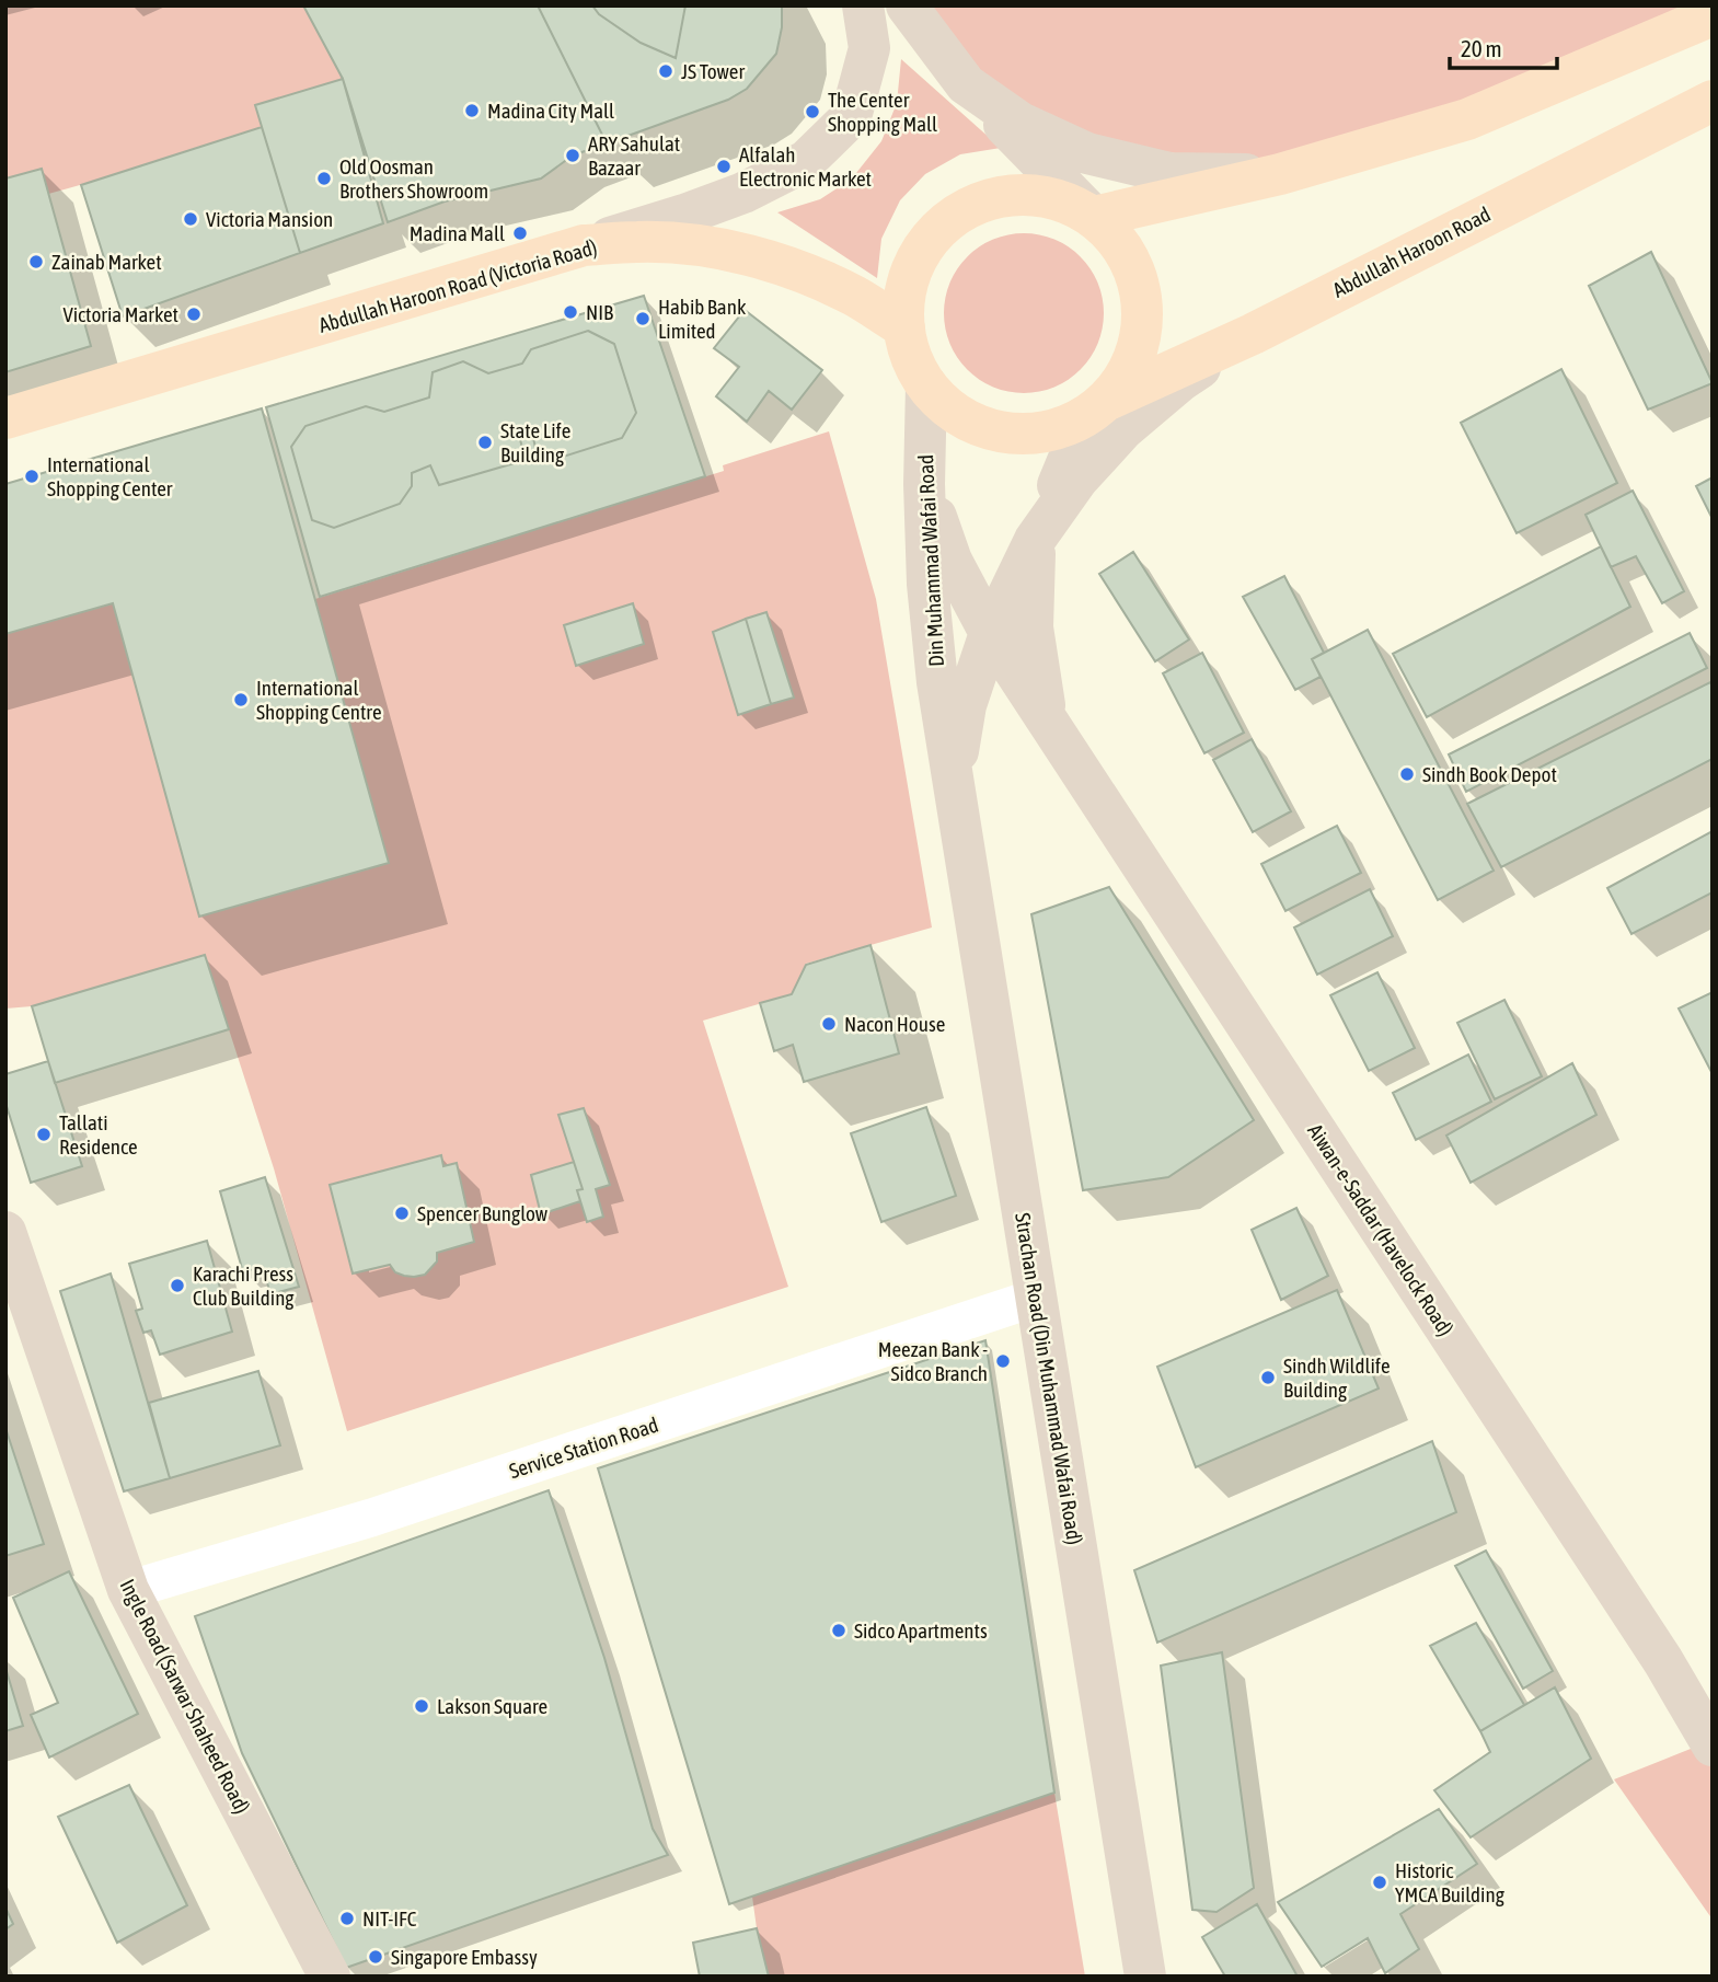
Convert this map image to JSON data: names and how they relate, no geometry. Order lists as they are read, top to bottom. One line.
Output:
{"streets":{"main road":["Abdullah Haroon Road","Abdullah Haroon Road (Victoria Road)","Din Muhammad Wafai Road","Aiwan-e-Saddar (Havelock Road)","Strachan Road (Din Muhammad Wafai Road)","Ingle Road (Sarwar Shaheed Road)"],"street":["Service Station Road"]},"crossings":[["Abdullah Haroon Road","Abdullah Haroon Road (Victoria Road)"],["Abdullah Haroon Road","Din Muhammad Wafai Road"],["Abdullah Haroon Road (Victoria Road)","Din Muhammad Wafai Road"],["Din Muhammad Wafai Road","Aiwan-e-Saddar (Havelock Road)"],["Din Muhammad Wafai Road","Strachan Road (Din Muhammad Wafai Road)"],["Strachan Road (Din Muhammad Wafai Road)","Service Station Road"],["Service Station Road","Ingle Road (Sarwar Shaheed Road)"]],"places":["JS Tower","Madina City Mall","The Center Shopping Mall","ARY Sahulat Bazaar","Alfalah Electronic Market","Old Oosman Brothers Showroom","Victoria Mansion","Madina Mall","Zainab Market","NIB","Victoria Market","Habib Bank Limited","State Life Building","International Shopping Center","International Shopping Centre","Sindh Book Depot","Nacon House","Tallati Residence","Spencer Bunglow","Karachi Press Club Building","Meezan Bank - Sidco Branch","Sindh Wildlife Building","Sidco Apartments","Lakson Square","Historic YMCA Building","NIT-IFC","Singapore Embassy"],"scale_bar":"20 m"}
